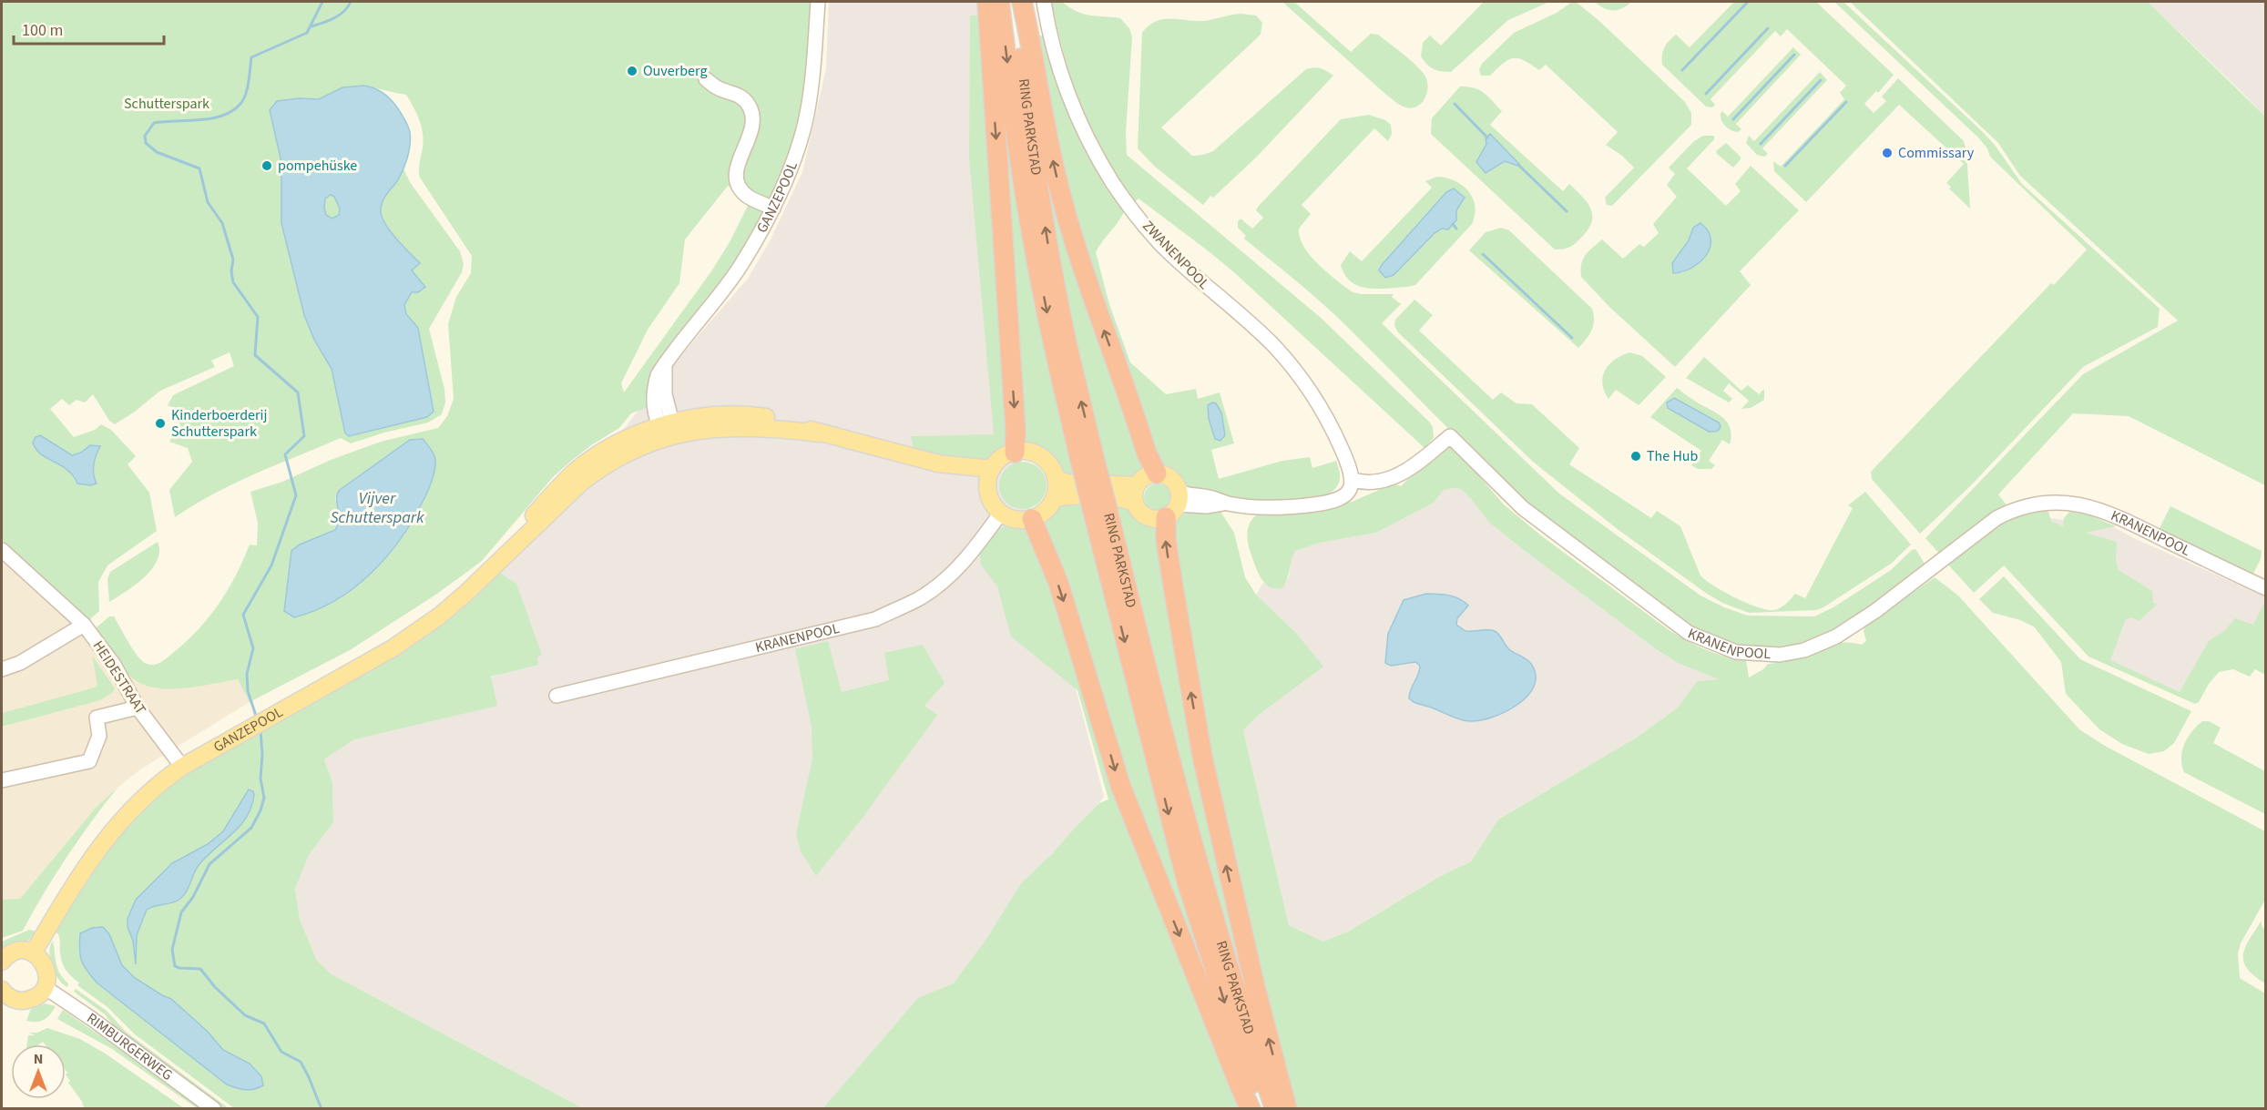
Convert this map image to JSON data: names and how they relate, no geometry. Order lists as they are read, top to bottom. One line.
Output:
{"streets":{"highway":["RING PARKSTAD"],"main road":["GANZEPOOL"],"street":["ZWANENPOOL","KRANENPOOL","HEIDESTRAAT","RIMBURGERWEG"]},"crossings":[["GANZEPOOL","HEIDESTRAAT"],["ZWANENPOOL","KRANENPOOL"]],"water":["Vijver Schutterspark"],"parks":["Schutterspark"],"places":["Ouverberg","Commissary","pompehüske","Kinderboerderij Schutterspark","The Hub"],"scale_bar":"100 m","north":"top"}
